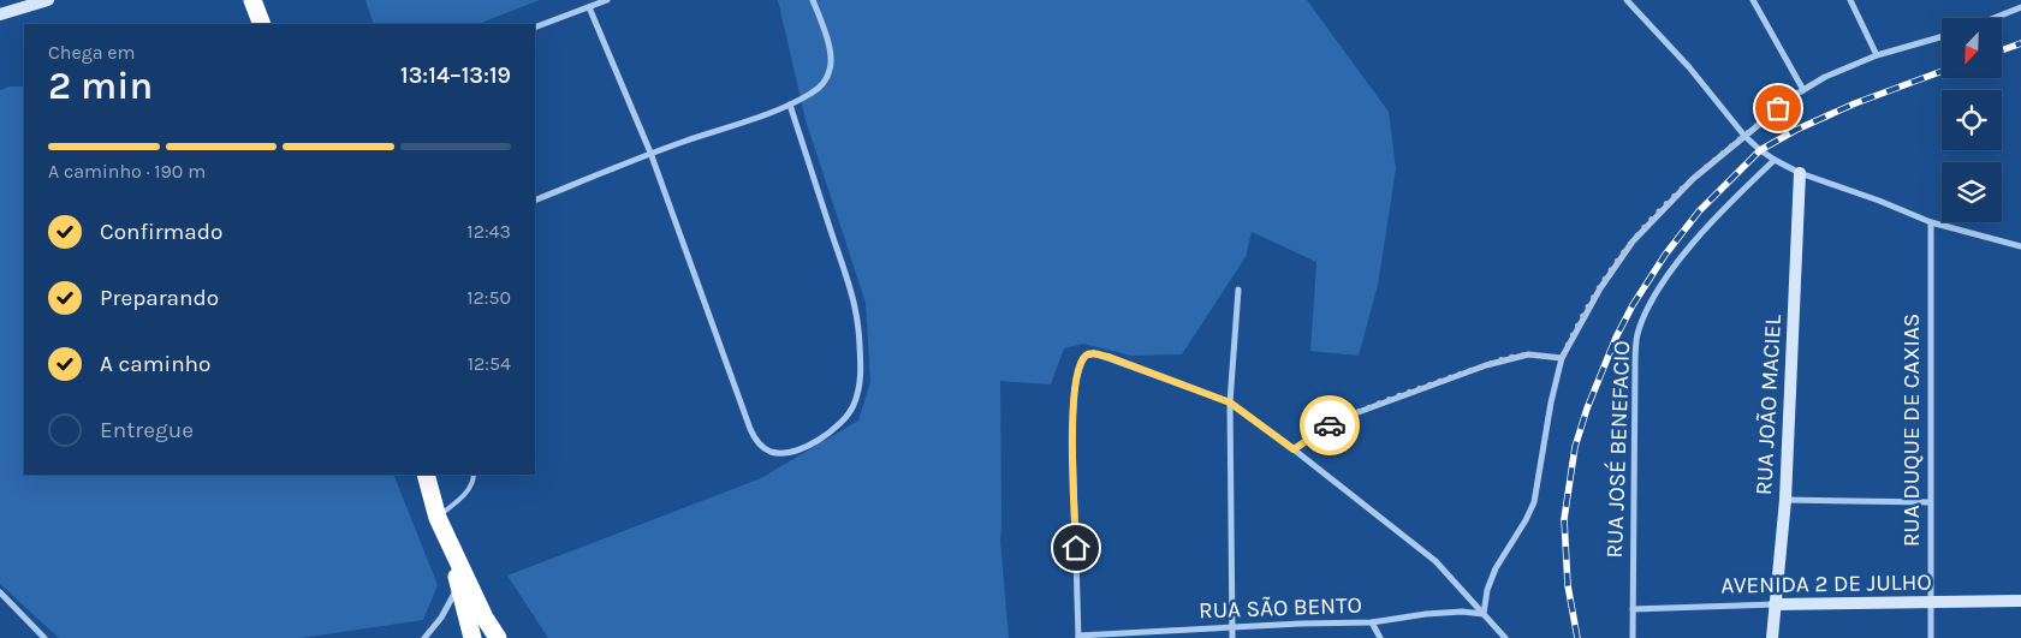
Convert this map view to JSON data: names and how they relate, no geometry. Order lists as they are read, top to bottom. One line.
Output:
{"streets":{"street":["RUA JOÃO MACIEL","RUA DUQUE DE CAXIAS","RUA JOSÉ BENEFACIO","AVENIDA 2 DE JULHO","RUA SÃO BENTO"]},"crossings":[["RUA JOÃO MACIEL","AVENIDA 2 DE JULHO"],["RUA DUQUE DE CAXIAS","AVENIDA 2 DE JULHO"],["RUA JOSÉ BENEFACIO","AVENIDA 2 DE JULHO"],["RUA JOSÉ BENEFACIO","RUA SÃO BENTO"]],"north":"bottom left","page":{"heading":["2 min","Chega em","13:14–13:19"],"bar":"A caminho · 190 m","list":[["Confirmado","12:43"],["Preparando","12:50"],["A caminho","12:54"],"Entregue"]}}
